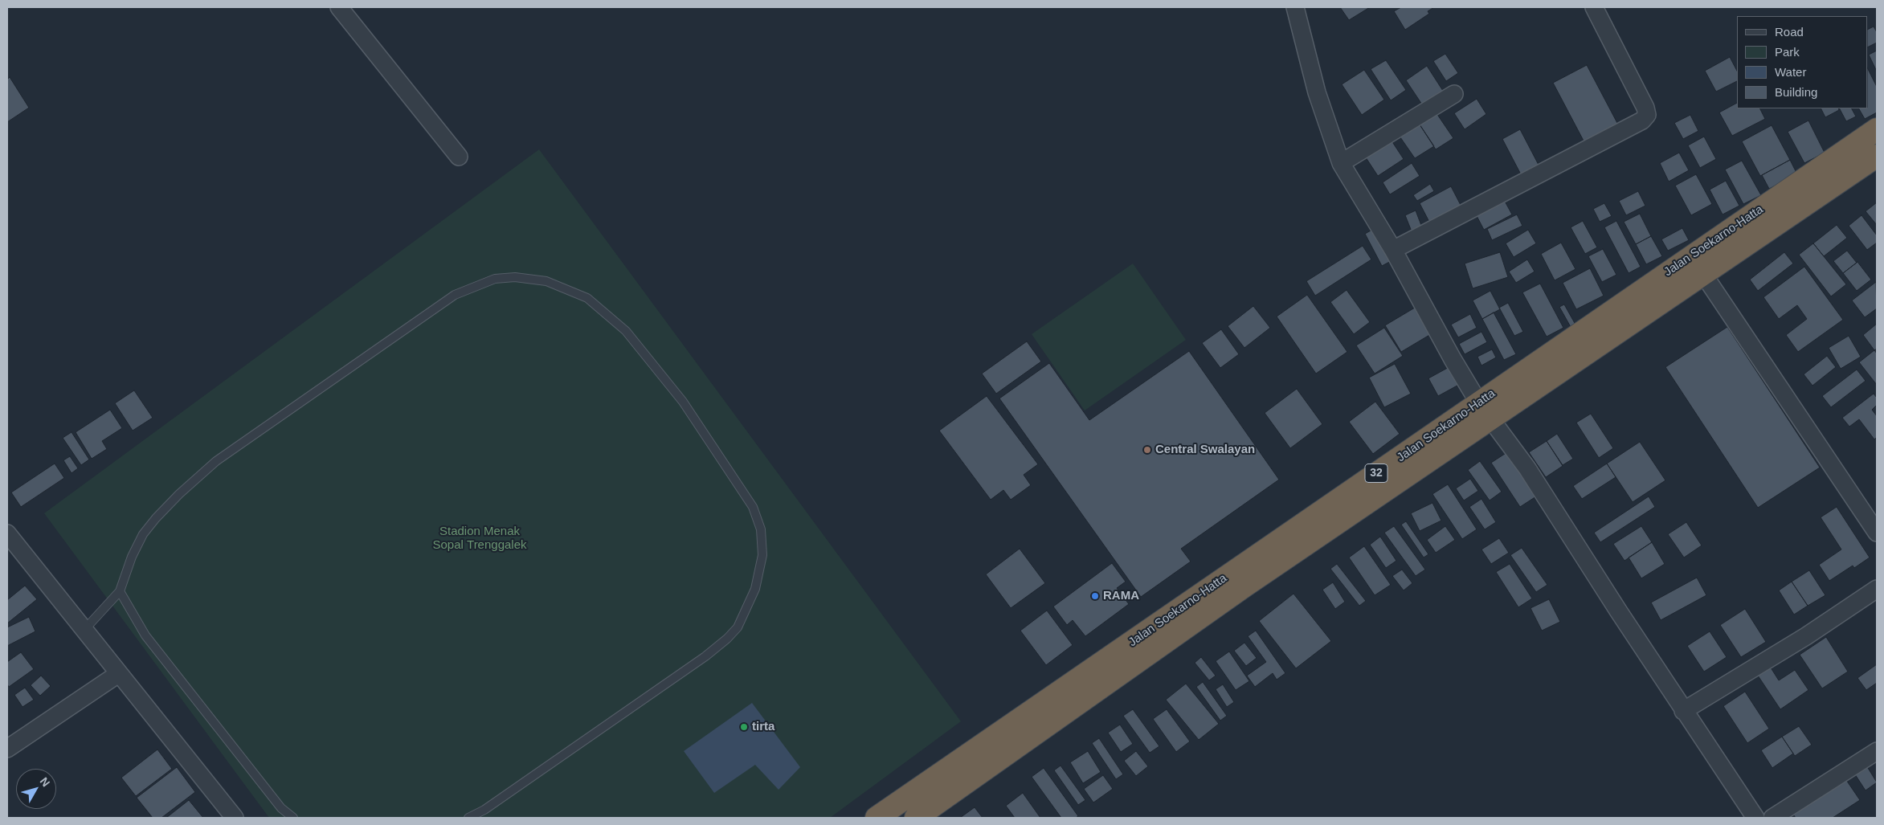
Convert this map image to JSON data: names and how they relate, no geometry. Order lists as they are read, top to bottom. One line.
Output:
{"streets":{"highway":["Jalan Soekarno-Hatta","32"]},"parks":["Stadion Menak Sopal Trenggalek"],"places":["Central Swalayan","RAMA","tirta"],"legend":["Road","Park","Water","Building"],"north":"top right"}
